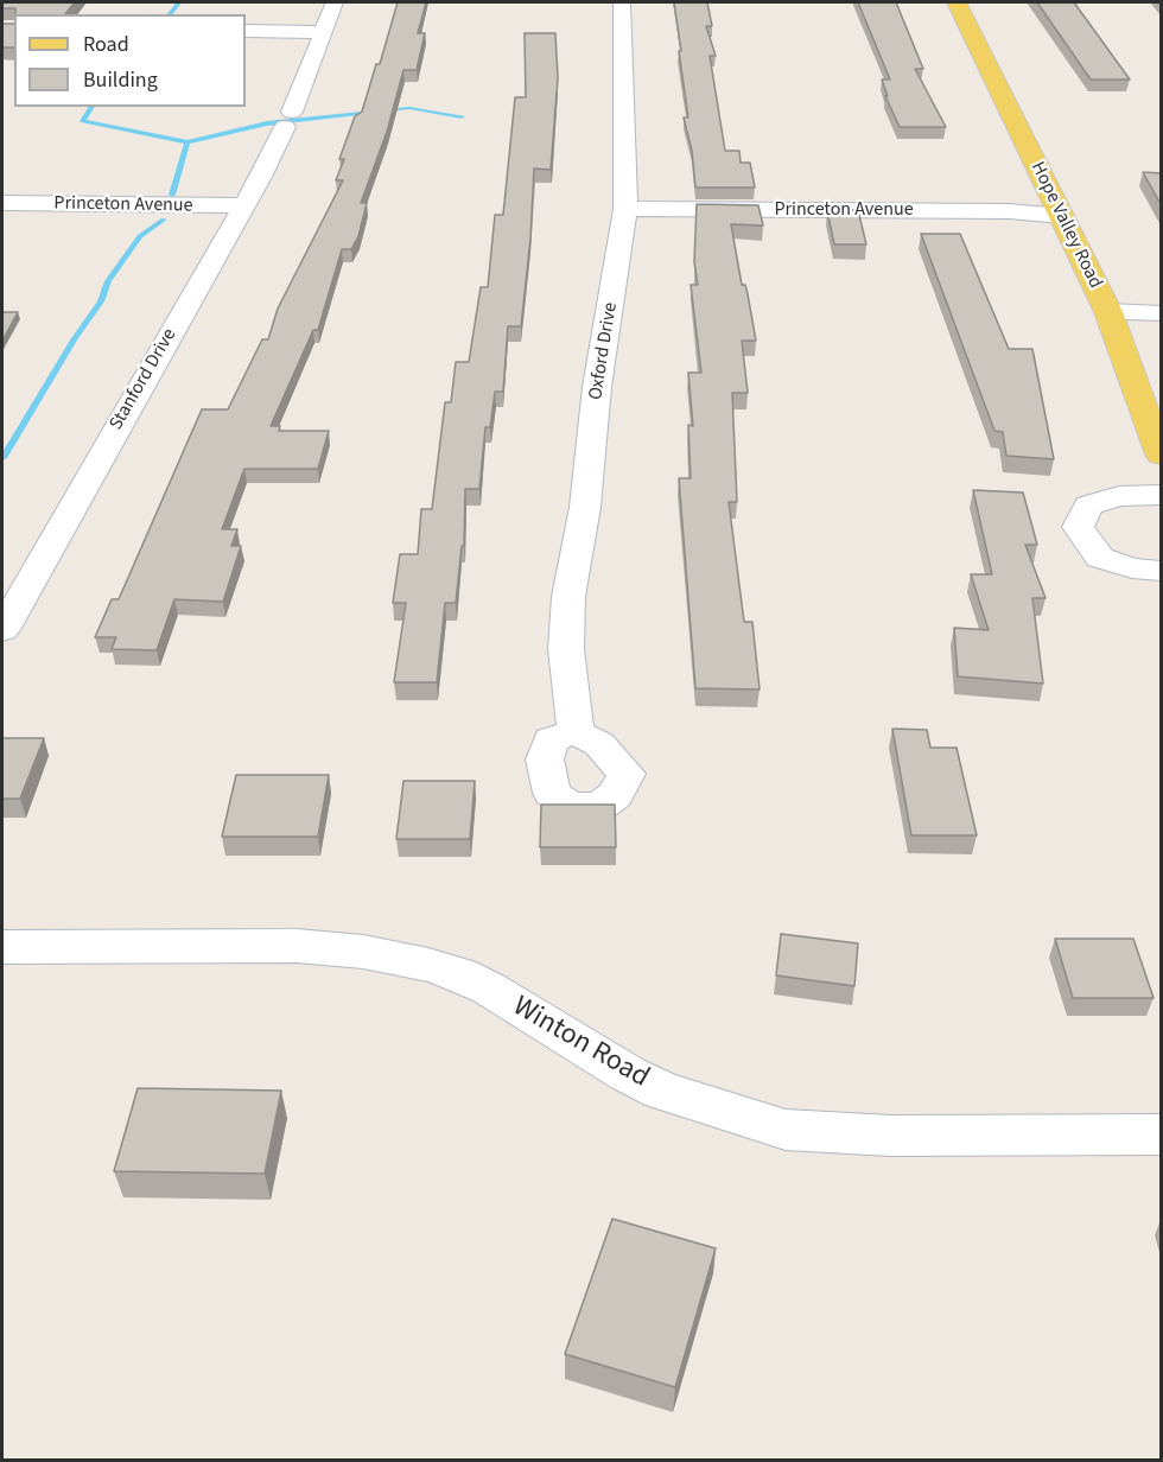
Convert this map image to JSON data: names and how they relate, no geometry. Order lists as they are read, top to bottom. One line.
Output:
{"streets":{"main road":["Hope Valley Road"],"street":["Princeton Avenue","Oxford Drive","Stanford Drive","Winton Road"]},"crossings":[["Princeton Avenue","Hope Valley Road"],["Princeton Avenue","Oxford Drive"],["Princeton Avenue","Stanford Drive"]],"legend":["Road","Building"]}
